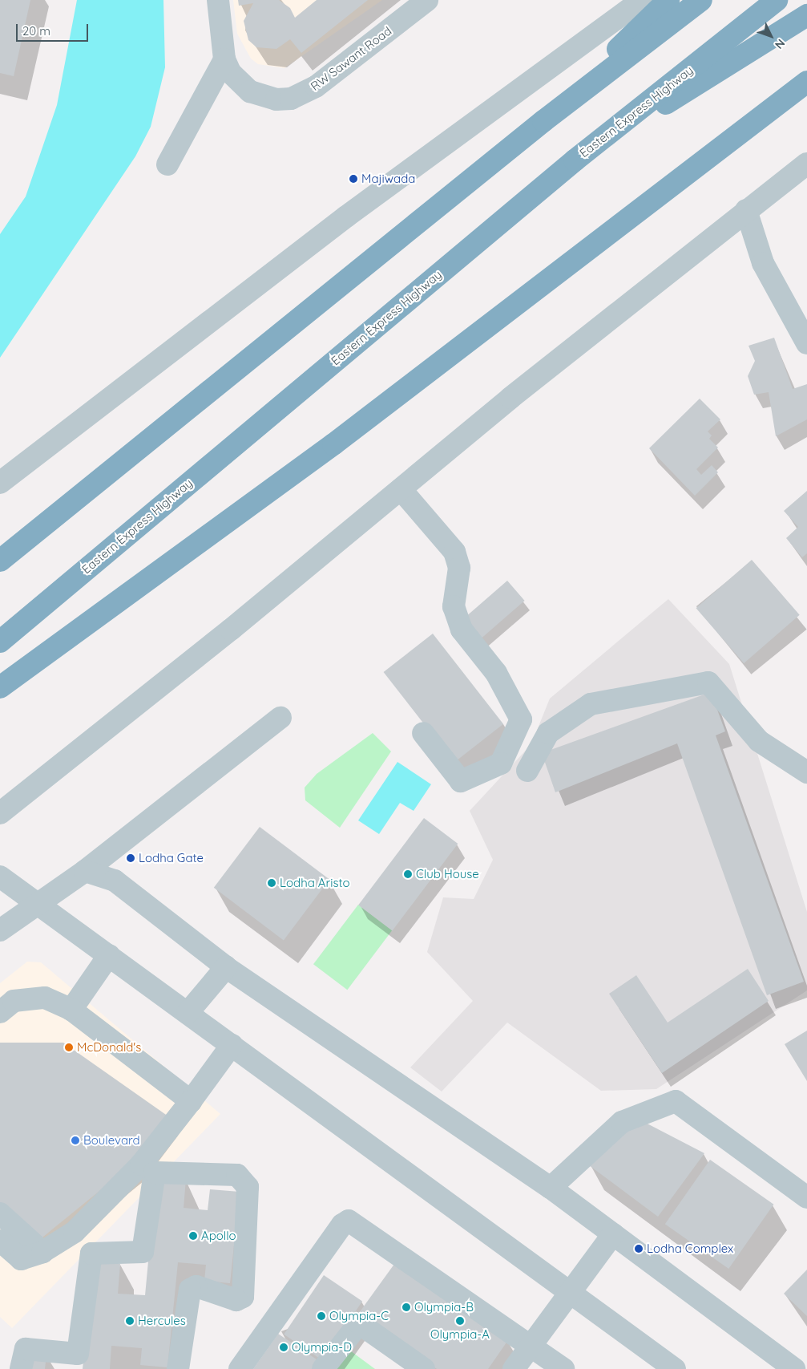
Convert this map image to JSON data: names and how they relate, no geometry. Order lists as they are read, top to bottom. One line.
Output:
{"streets":{"highway":["Eastern Express Highway"],"street":["RW Sawant Road"]},"places":["Majiwada","Lodha Gate","Club House","Lodha Aristo","McDonald's","Boulevard","Apollo","Lodha Complex","Olympia-B","Olympia-C","Hercules","Olympia-A","Olympia-D"],"scale_bar":"20 m","north":"bottom right"}
